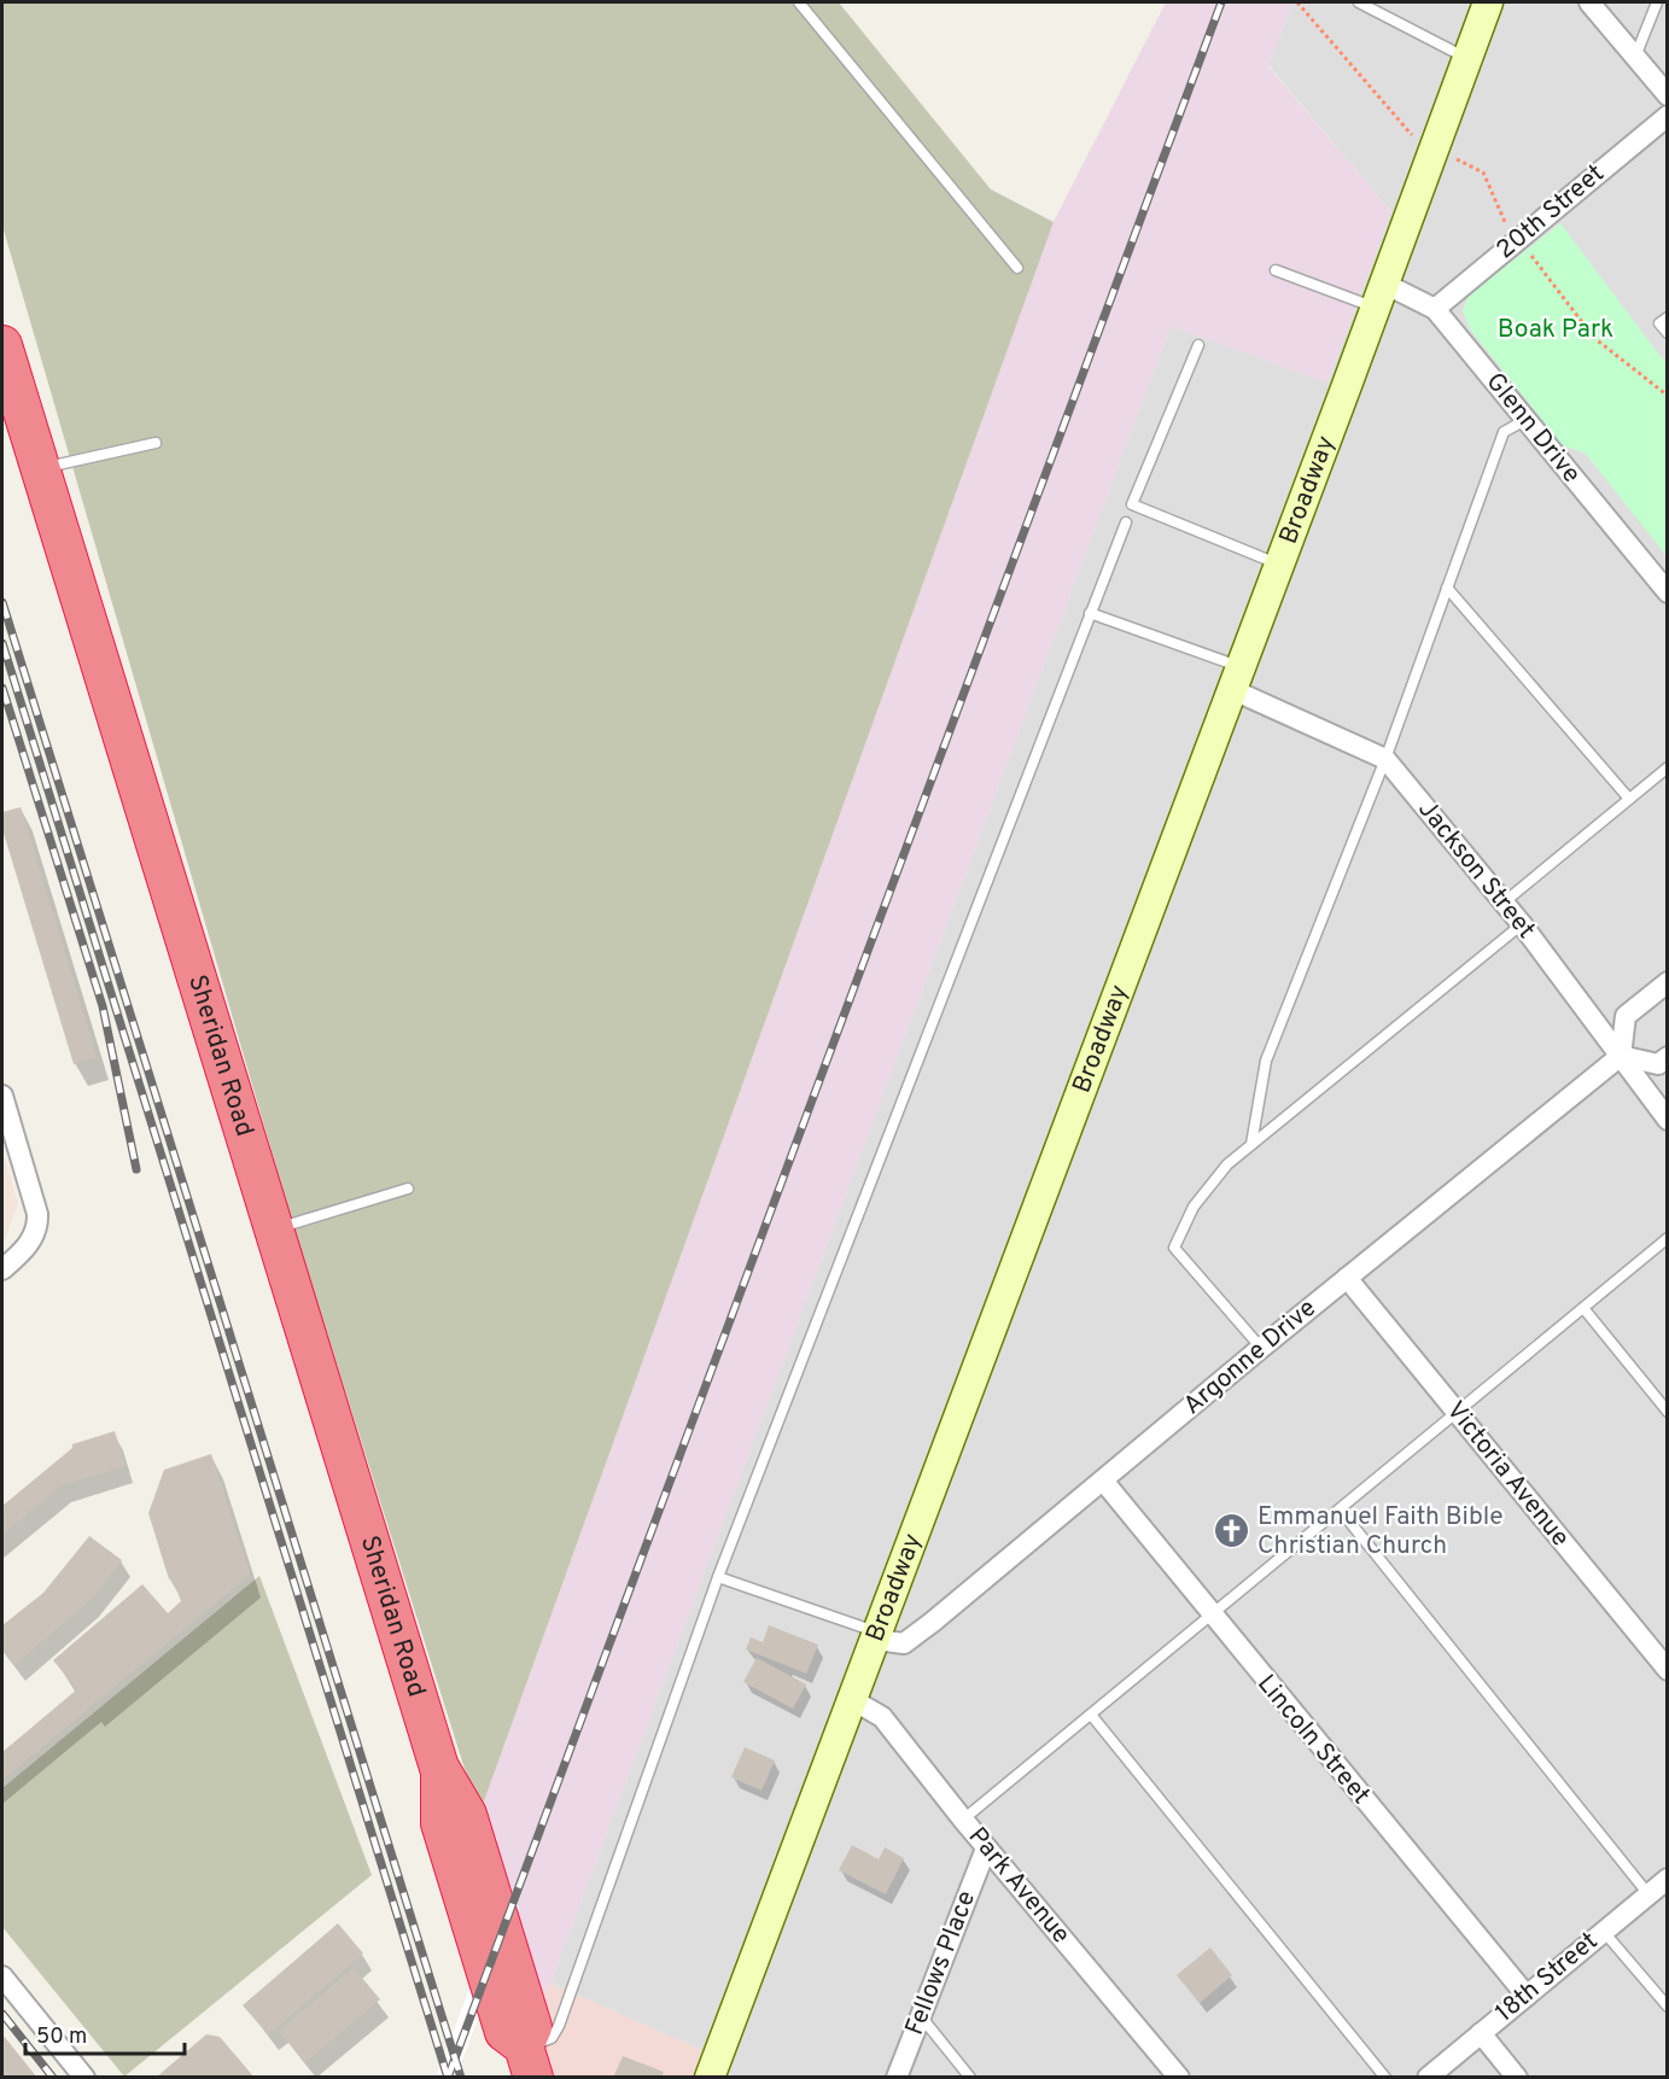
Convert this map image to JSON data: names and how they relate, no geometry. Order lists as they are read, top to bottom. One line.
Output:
{"streets":{"highway":["Sheridan Road"],"street":["20th Street","Glenn Drive","Broadway","Jackson Street","Argonne Drive","Victoria Avenue","Lincoln Street","Park Avenue","Fellows Place","18th Street"]},"crossings":[["20th Street","Glenn Drive"],["Glenn Drive","Broadway"],["Broadway","Jackson Street"],["Broadway","Argonne Drive"],["Broadway","Park Avenue"],["Jackson Street","Argonne Drive"],["Argonne Drive","Victoria Avenue"],["Argonne Drive","Lincoln Street"],["Lincoln Street","18th Street"],["Park Avenue","Fellows Place"]],"parks":["Boak Park"],"places":{"church":["Emmanuel Faith Bible Christian Church"]},"scale_bar":"50 m"}
